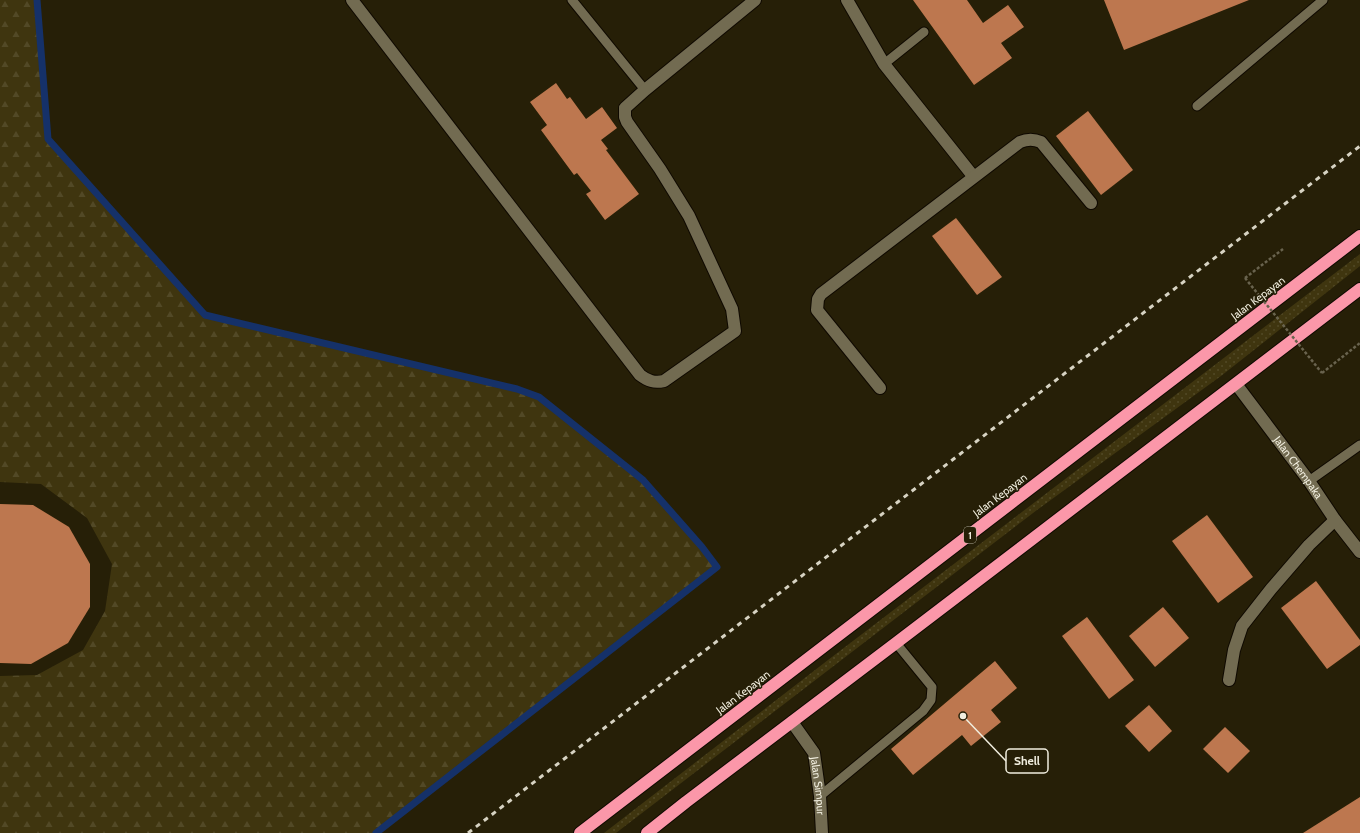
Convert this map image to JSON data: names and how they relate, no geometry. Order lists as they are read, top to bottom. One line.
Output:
{"streets":{"highway":["Jalan Kepayan","1"],"street":["Jalan Chempaka","Jalan Simpur"]},"places":["Shell"]}
